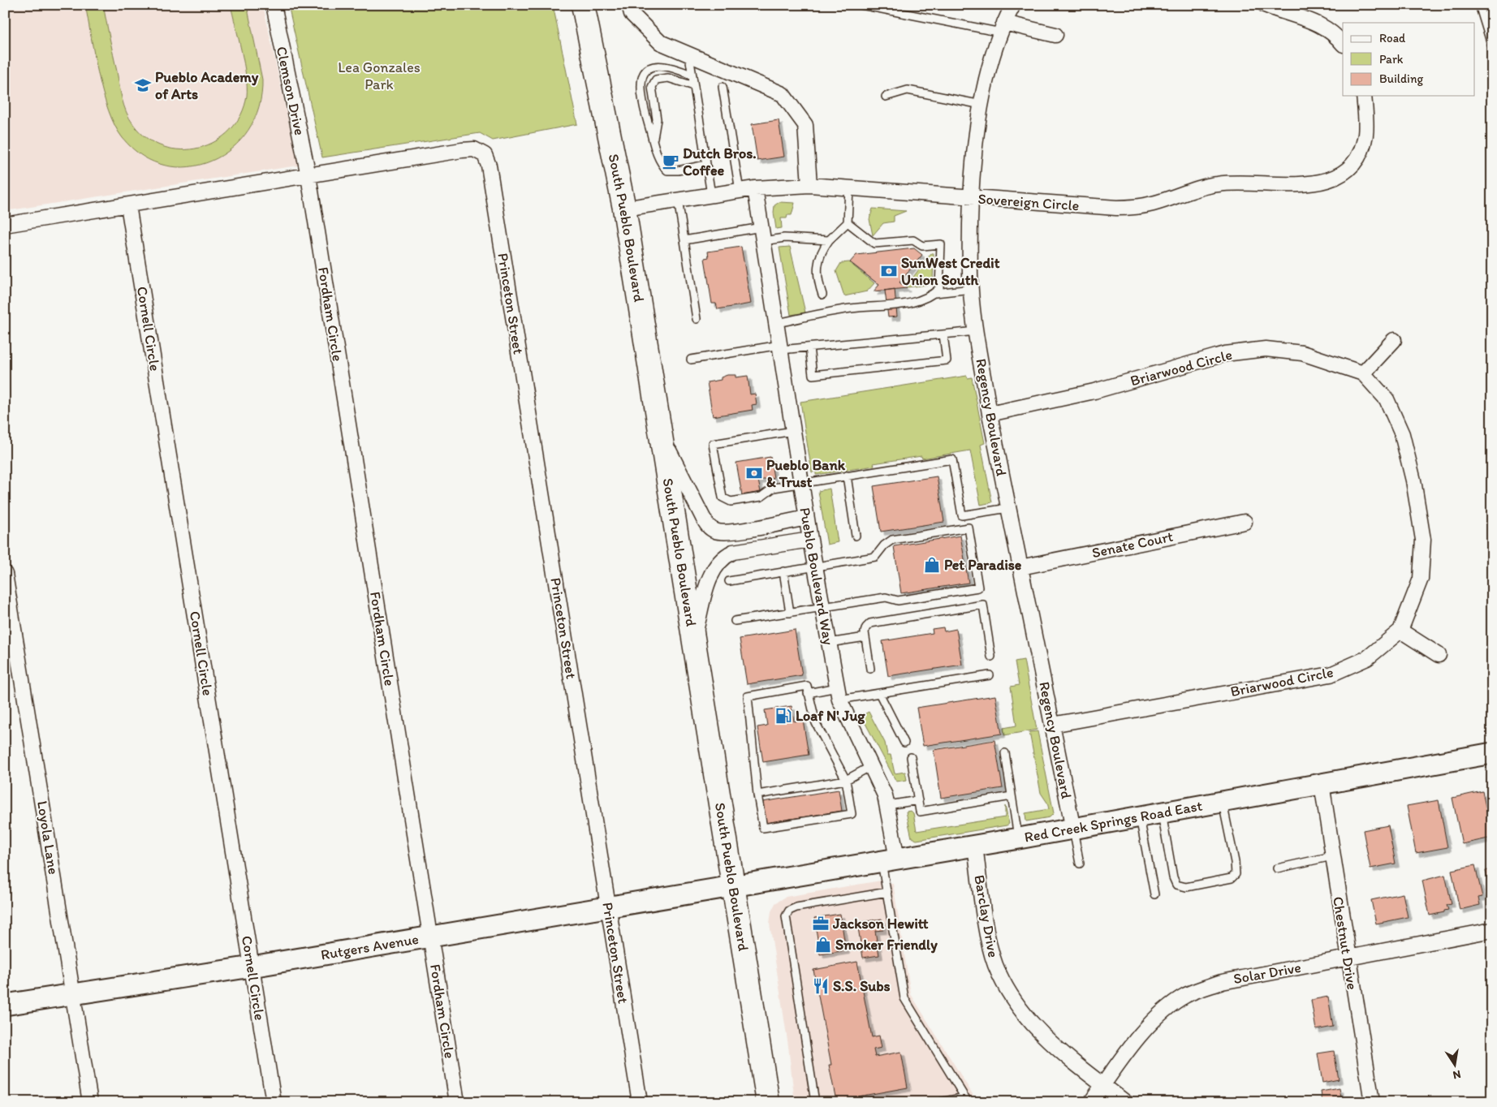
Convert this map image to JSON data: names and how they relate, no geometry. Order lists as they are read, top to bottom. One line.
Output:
{"streets":{"main road":["South Pueblo Boulevard"],"street":["Clemson Drive","Sovereign Circle","Princeton Street","Fordham Circle","Cornell Circle","Briarwood Circle","Regency Boulevard","Senate Court","Pueblo Boulevard Way","Red Creek Springs Road East","Loyola Lane","Barclay Drive","Chestnut Drive","Rutgers Avenue","Solar Drive"]},"crossings":[["Clemson Drive","Princeton Street"],["Clemson Drive","Fordham Circle"],["Sovereign Circle","South Pueblo Boulevard"],["Sovereign Circle","Regency Boulevard"],["Sovereign Circle","Pueblo Boulevard Way"],["South Pueblo Boulevard","Red Creek Springs Road East"],["South Pueblo Boulevard","Rutgers Avenue"],["Princeton Street","Fordham Circle"],["Princeton Street","Rutgers Avenue"],["Fordham Circle","Rutgers Avenue"],["Cornell Circle","Rutgers Avenue"],["Briarwood Circle","Regency Boulevard"],["Regency Boulevard","Senate Court"],["Regency Boulevard","Red Creek Springs Road East"],["Pueblo Boulevard Way","Red Creek Springs Road East"],["Red Creek Springs Road East","Barclay Drive"],["Red Creek Springs Road East","Chestnut Drive"],["Red Creek Springs Road East","Rutgers Avenue"],["Loyola Lane","Rutgers Avenue"],["Barclay Drive","Solar Drive"],["Chestnut Drive","Solar Drive"]],"parks":["Lea Gonzales Park"],"places":{"school or university":["Pueblo Academy of Arts"],"cafe":["Dutch Bros. Coffee"],"bank":["SunWest Credit Union South","Pueblo Bank & Trust"],"shop":["Pet Paradise","Smoker Friendly"],"fuel station":["Loaf N' Jug"],"office":["Jackson Hewitt"],"restaurant":["S.S. Subs"]},"legend":["Road","Park","Building"],"north":"bottom"}
